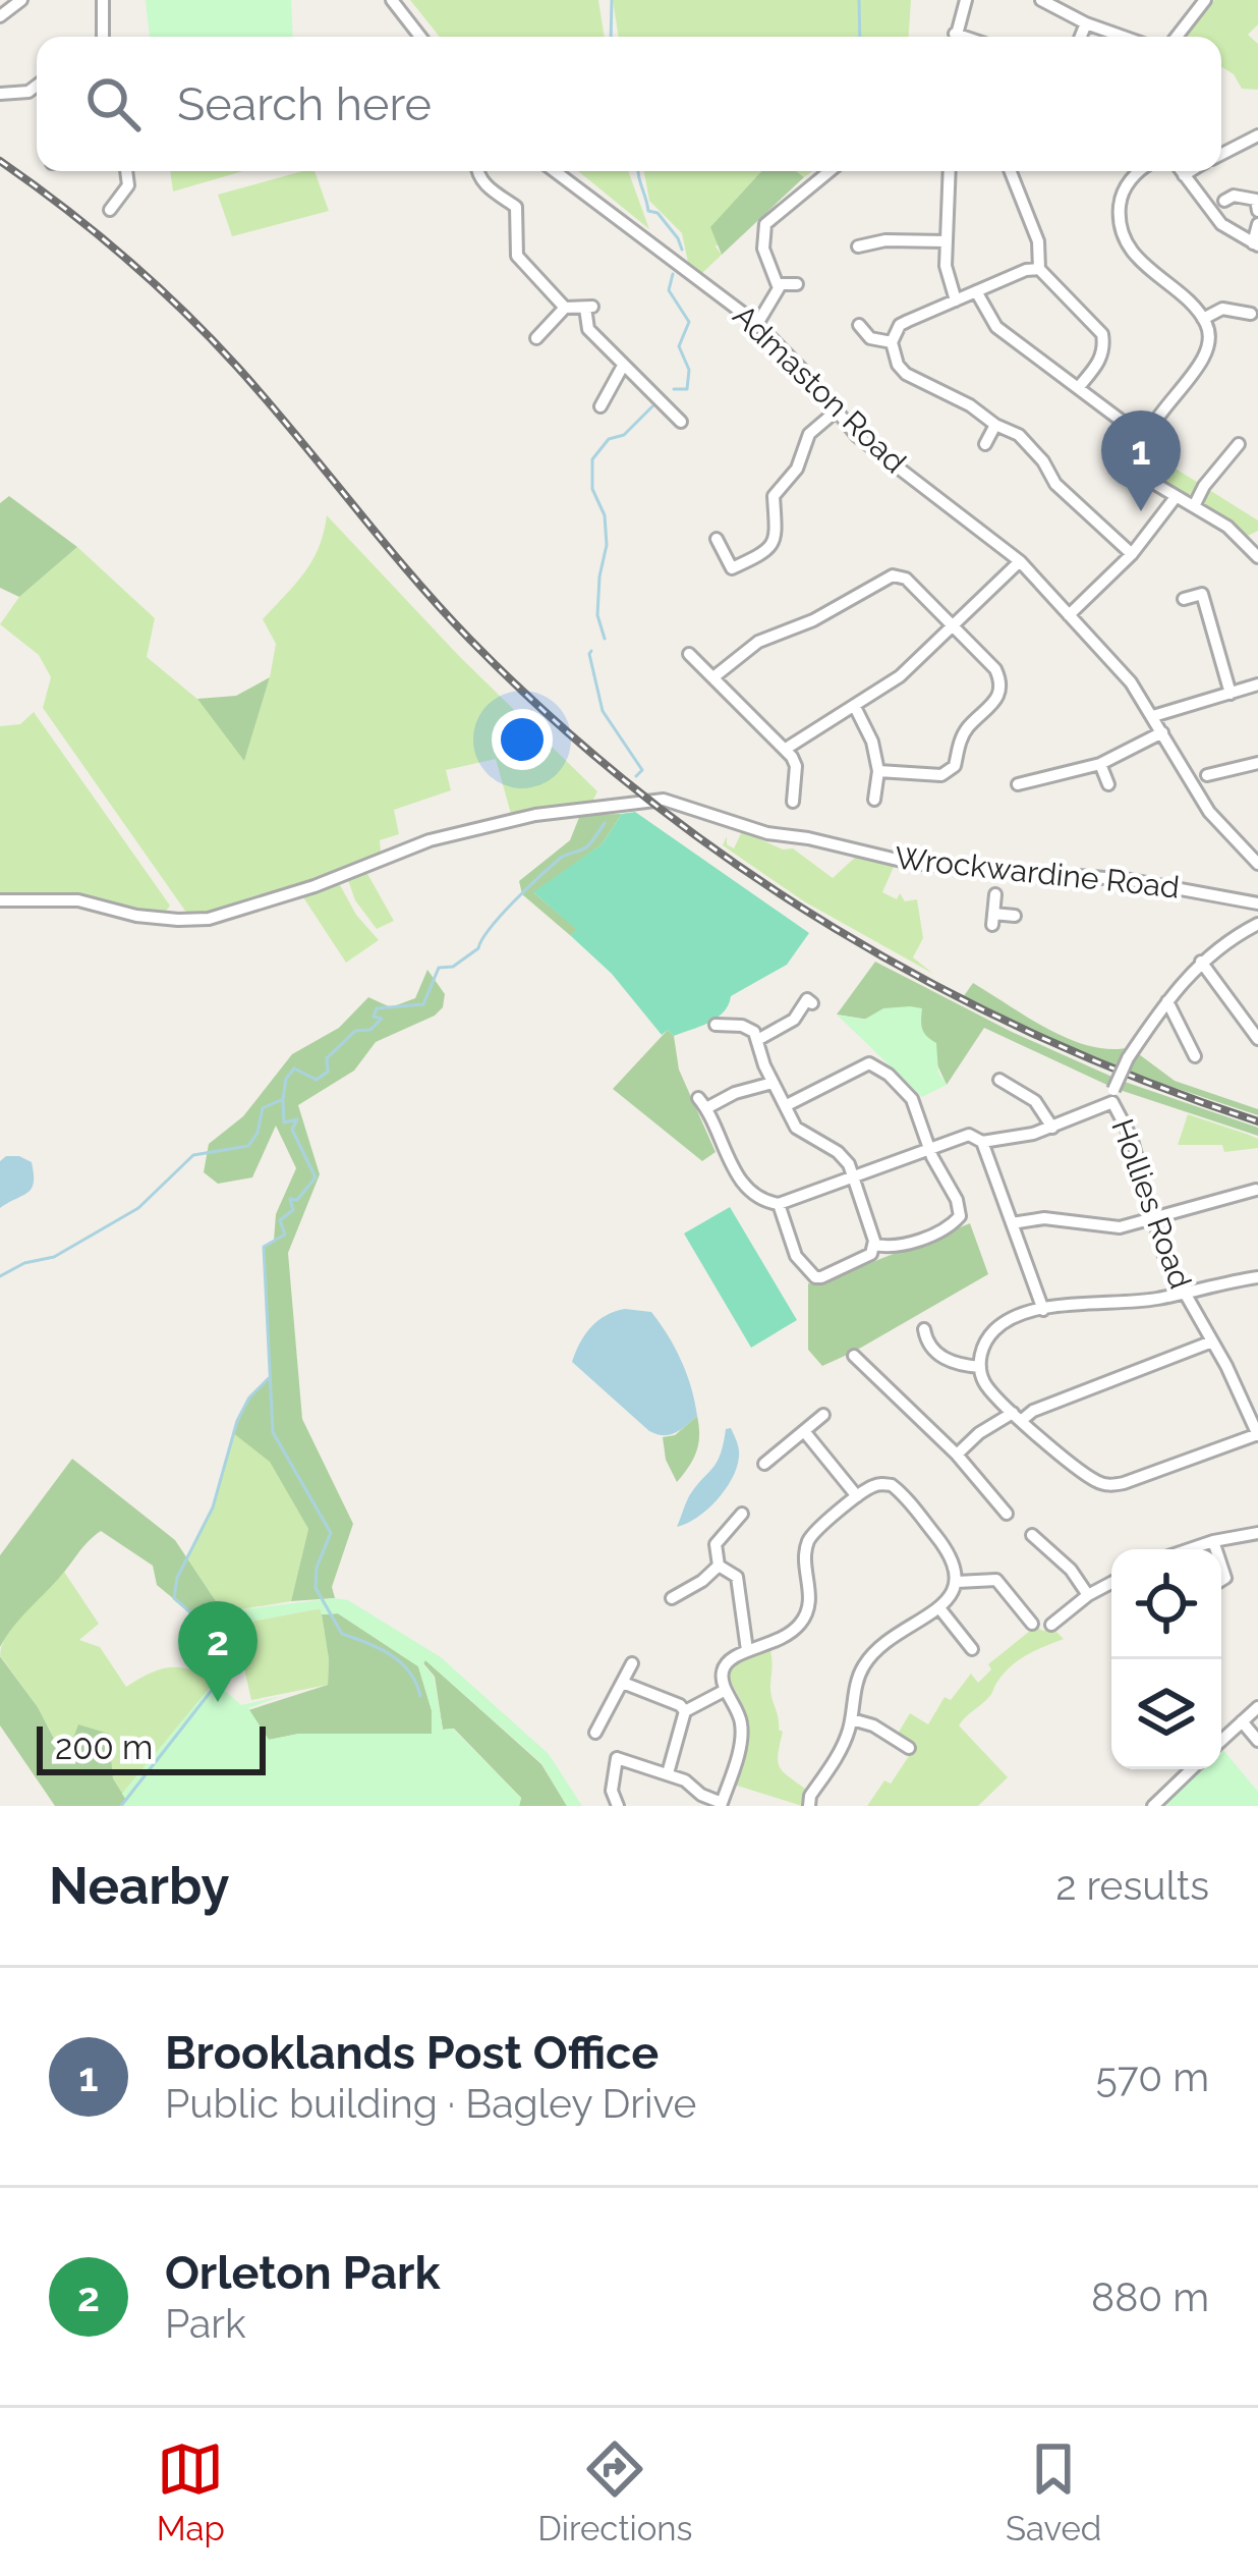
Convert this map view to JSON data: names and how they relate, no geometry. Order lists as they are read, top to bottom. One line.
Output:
{"streets":{"street":["Admaston Road","Wrockwardine Road","Hollies Road"]},"scale_bar":"200 m","page":{"search":"Search here","pins":["1","2"],"scale":"200 m","heading":["Nearby","2 results"],"list":[{"mark":"1","name":"Brooklands Post Office","note":"Public building · Bagley Drive","value":"570 m"},{"mark":"2","name":"Orleton Park","note":"Park","value":"880 m"}],"nav":["Map","Directions","Saved"]}}
